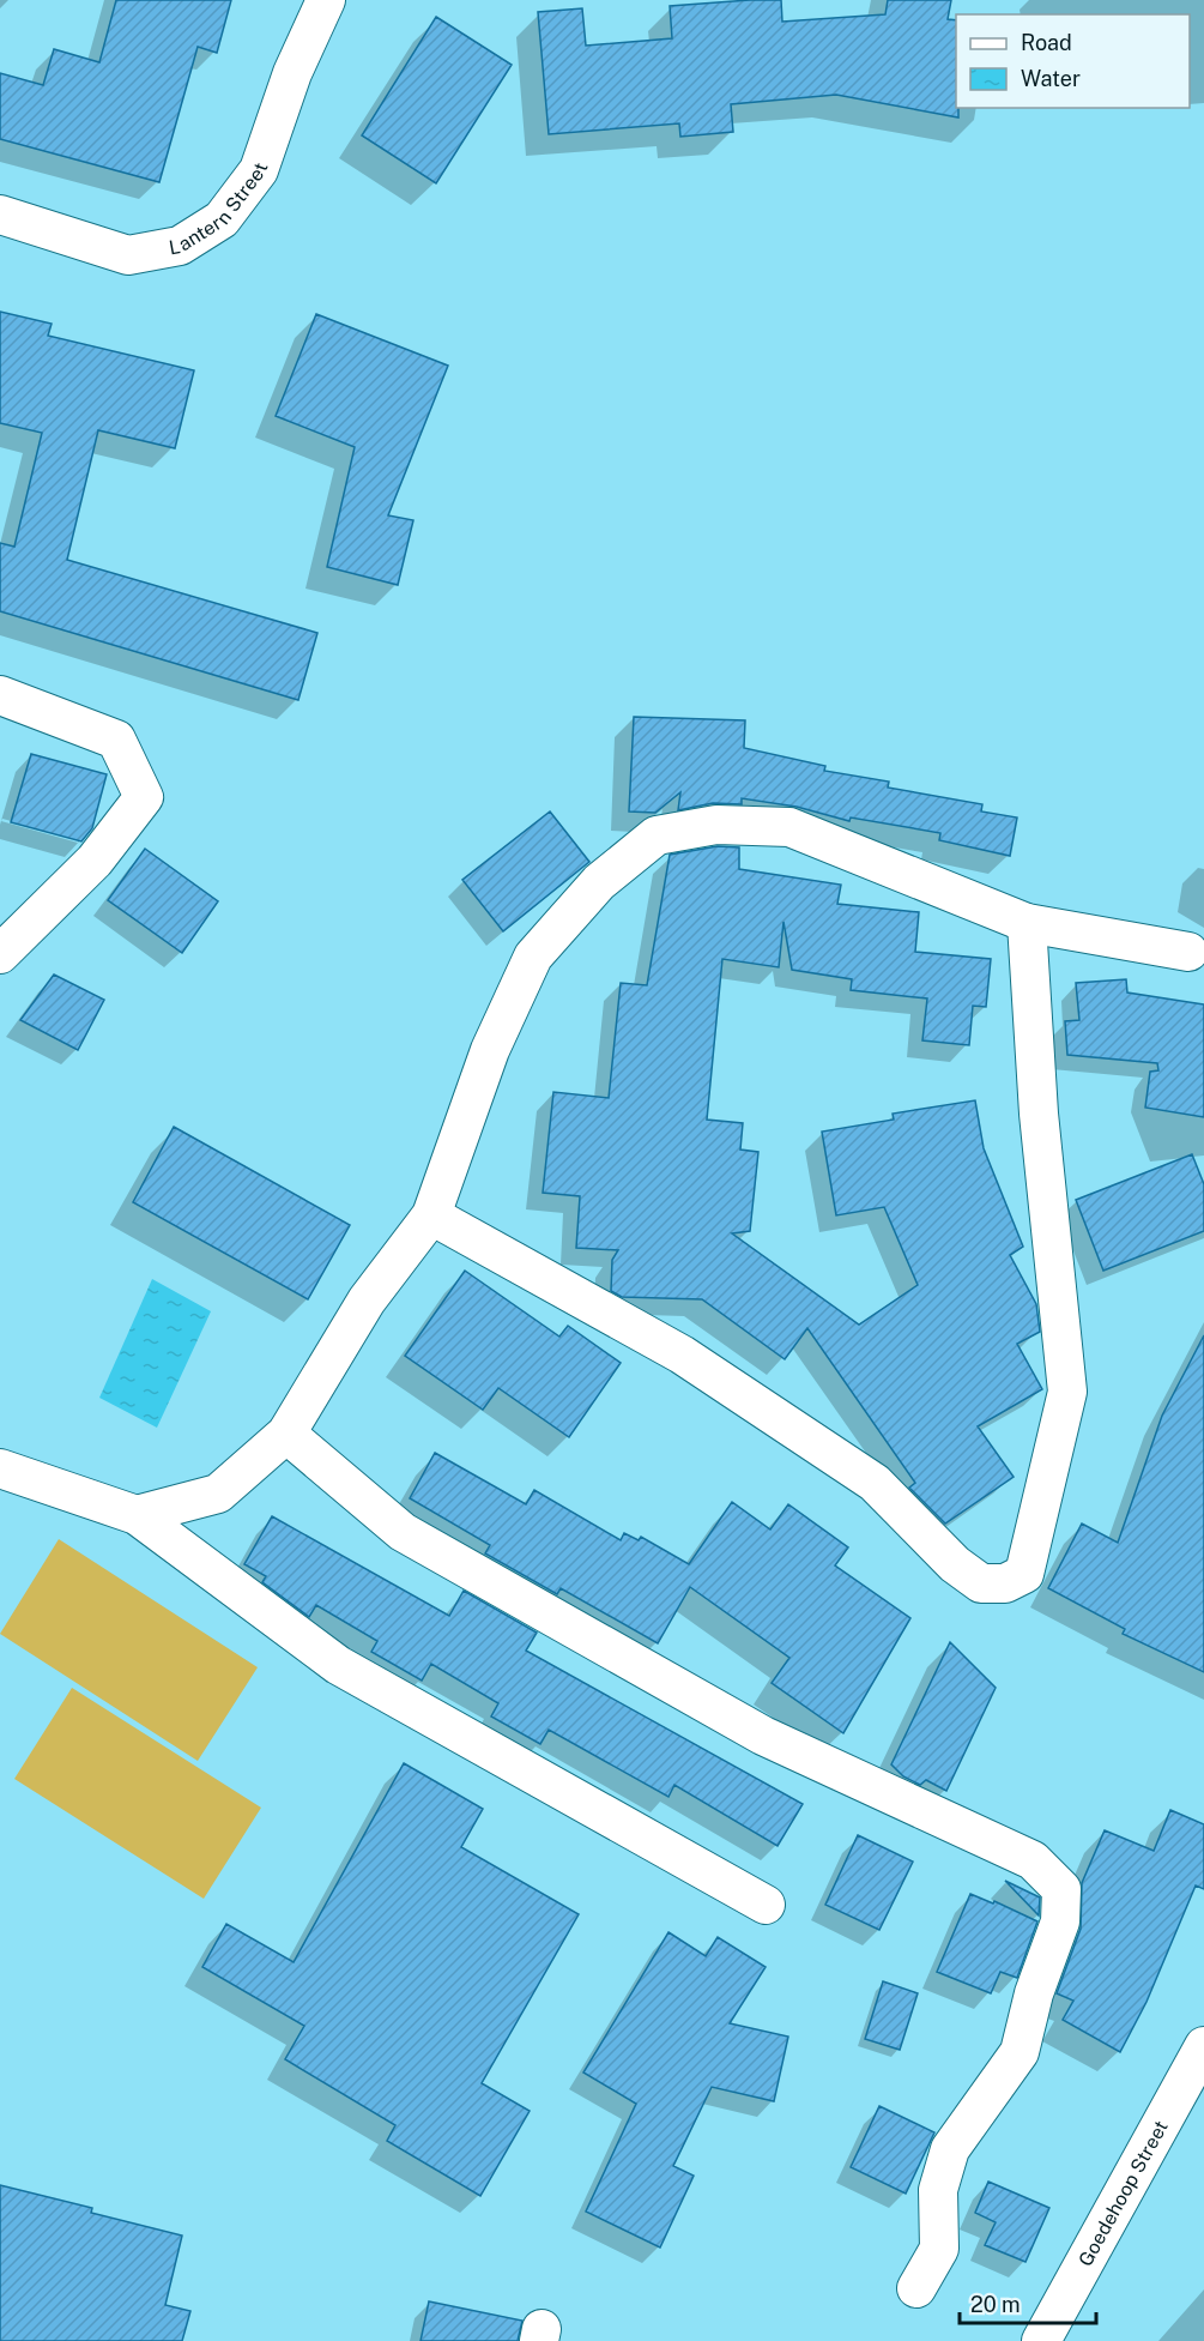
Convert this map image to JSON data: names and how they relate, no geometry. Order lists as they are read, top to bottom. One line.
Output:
{"streets":{"street":["Lantern Street","Goedehoop Street"]},"legend":["Road","Water"],"scale_bar":"20 m"}
